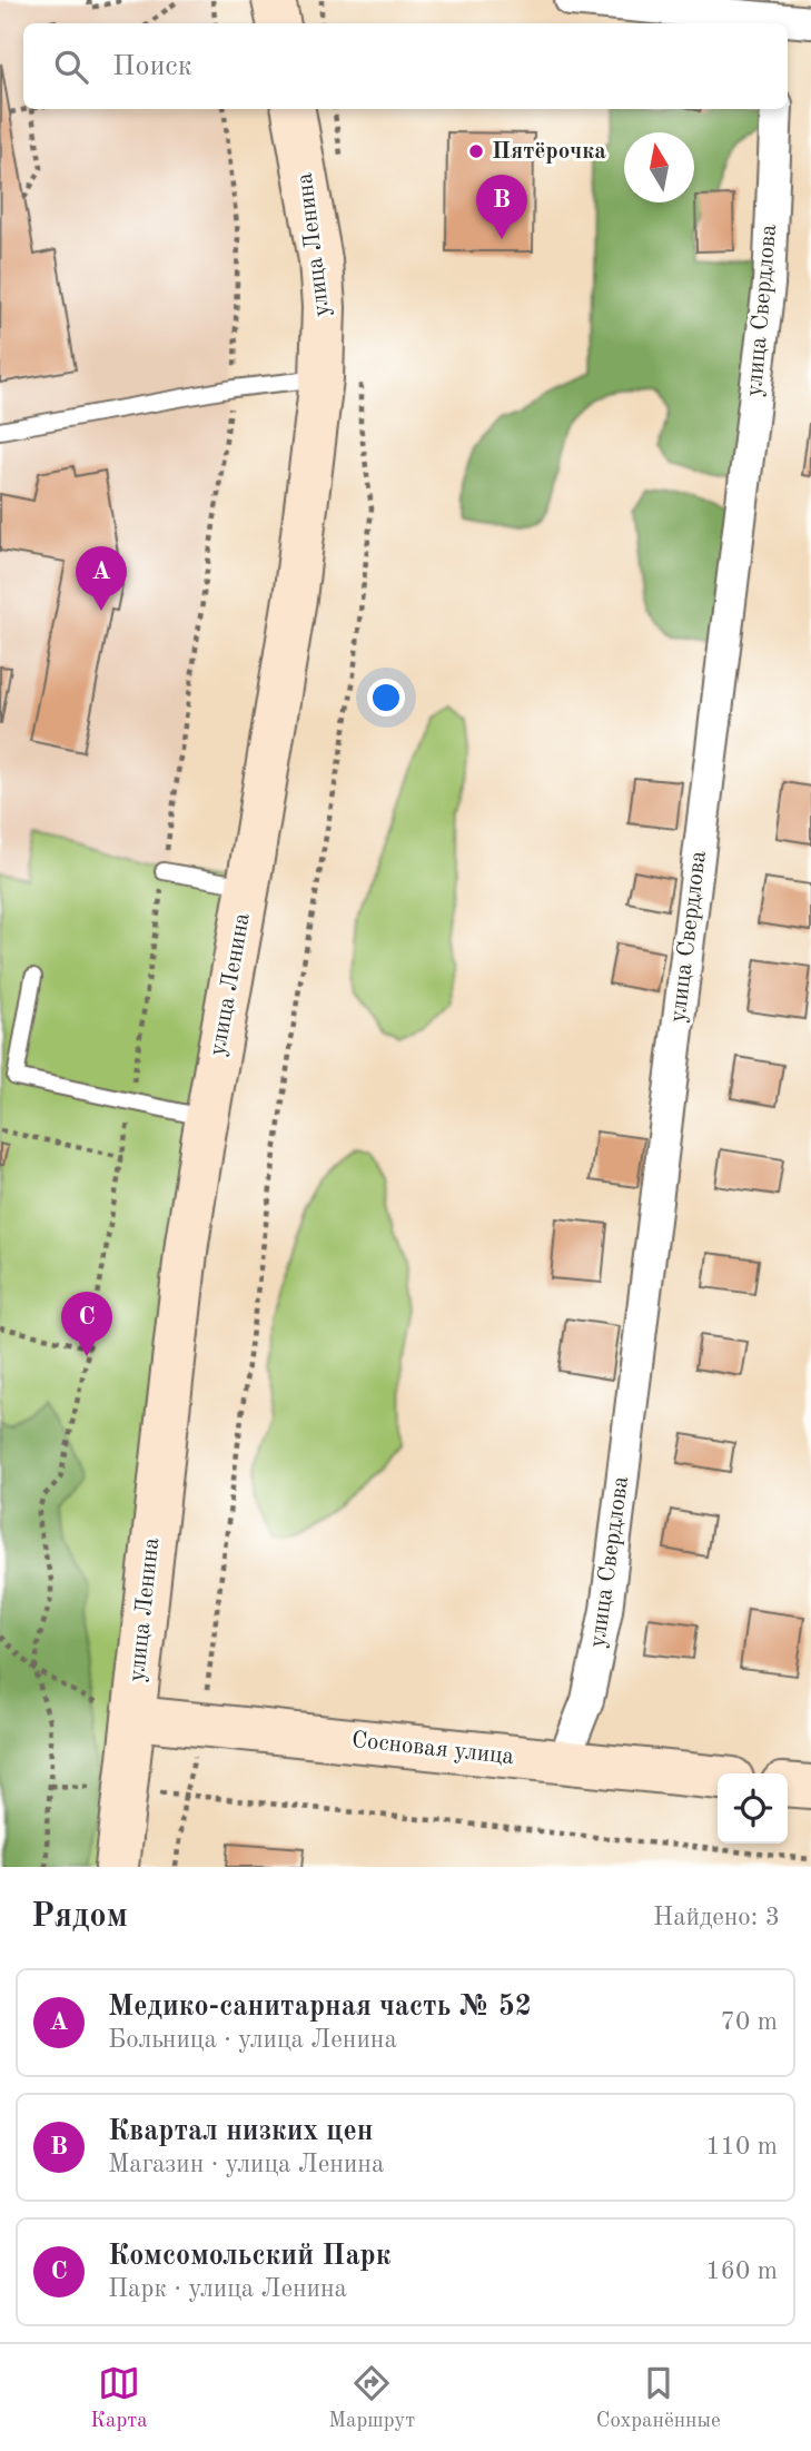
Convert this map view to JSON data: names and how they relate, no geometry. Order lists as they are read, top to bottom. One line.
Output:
{"streets":{"main road":["улица Ленина","Сосновая улица"],"street":["улица Свердлова"]},"crossings":[["улица Ленина","Сосновая улица"],["улица Свердлова","Сосновая улица"]],"places":["Пятёрочка"],"north":"top","page":{"search":"Поиск","pins":["B","A","C"],"heading":["Рядом","Найдено: 3"],"list":[{"mark":"A","name":"Медико-санитарная часть № 52","note":"Больница · улица Ленина","value":"70 m"},{"mark":"B","name":"Квартал низких цен","note":"Магазин · улица Ленина","value":"110 m"},{"mark":"C","name":"Комсомольский Парк","note":"Парк · улица Ленина","value":"160 m"}],"nav":["Карта","Маршрут","Сохранённые"]}}
